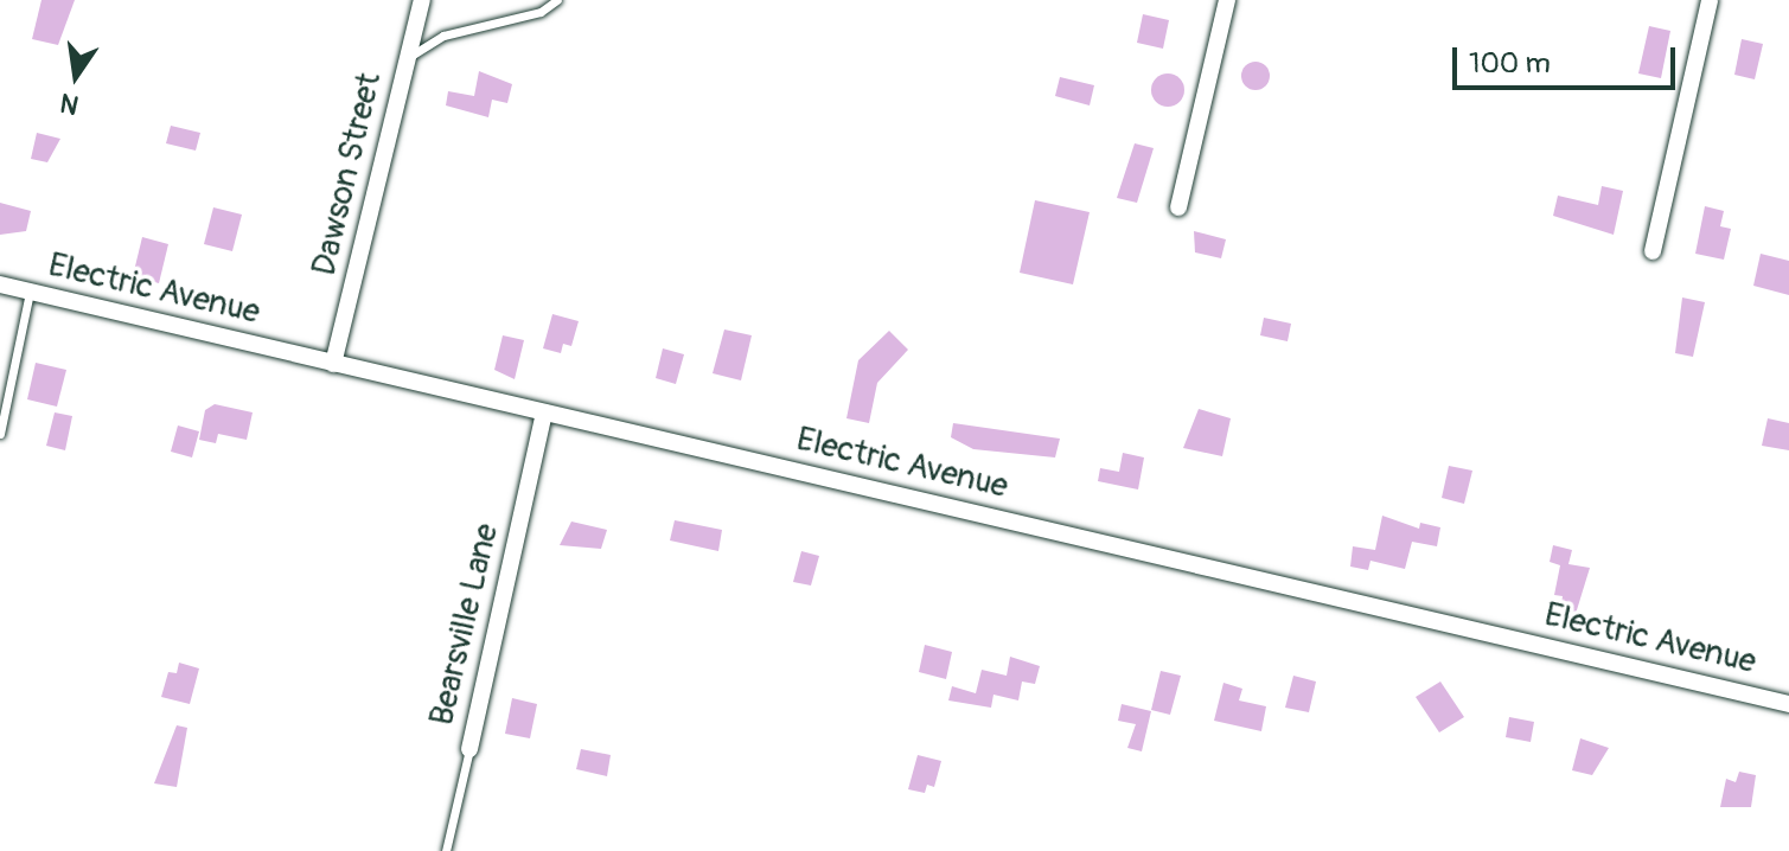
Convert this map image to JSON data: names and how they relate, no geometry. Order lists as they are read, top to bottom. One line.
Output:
{"streets":{"street":["Dawson Street","Electric Avenue","Bearsville Lane"]},"crossings":[["Dawson Street","Electric Avenue"],["Electric Avenue","Bearsville Lane"]],"scale_bar":"100 m","north":"bottom"}
